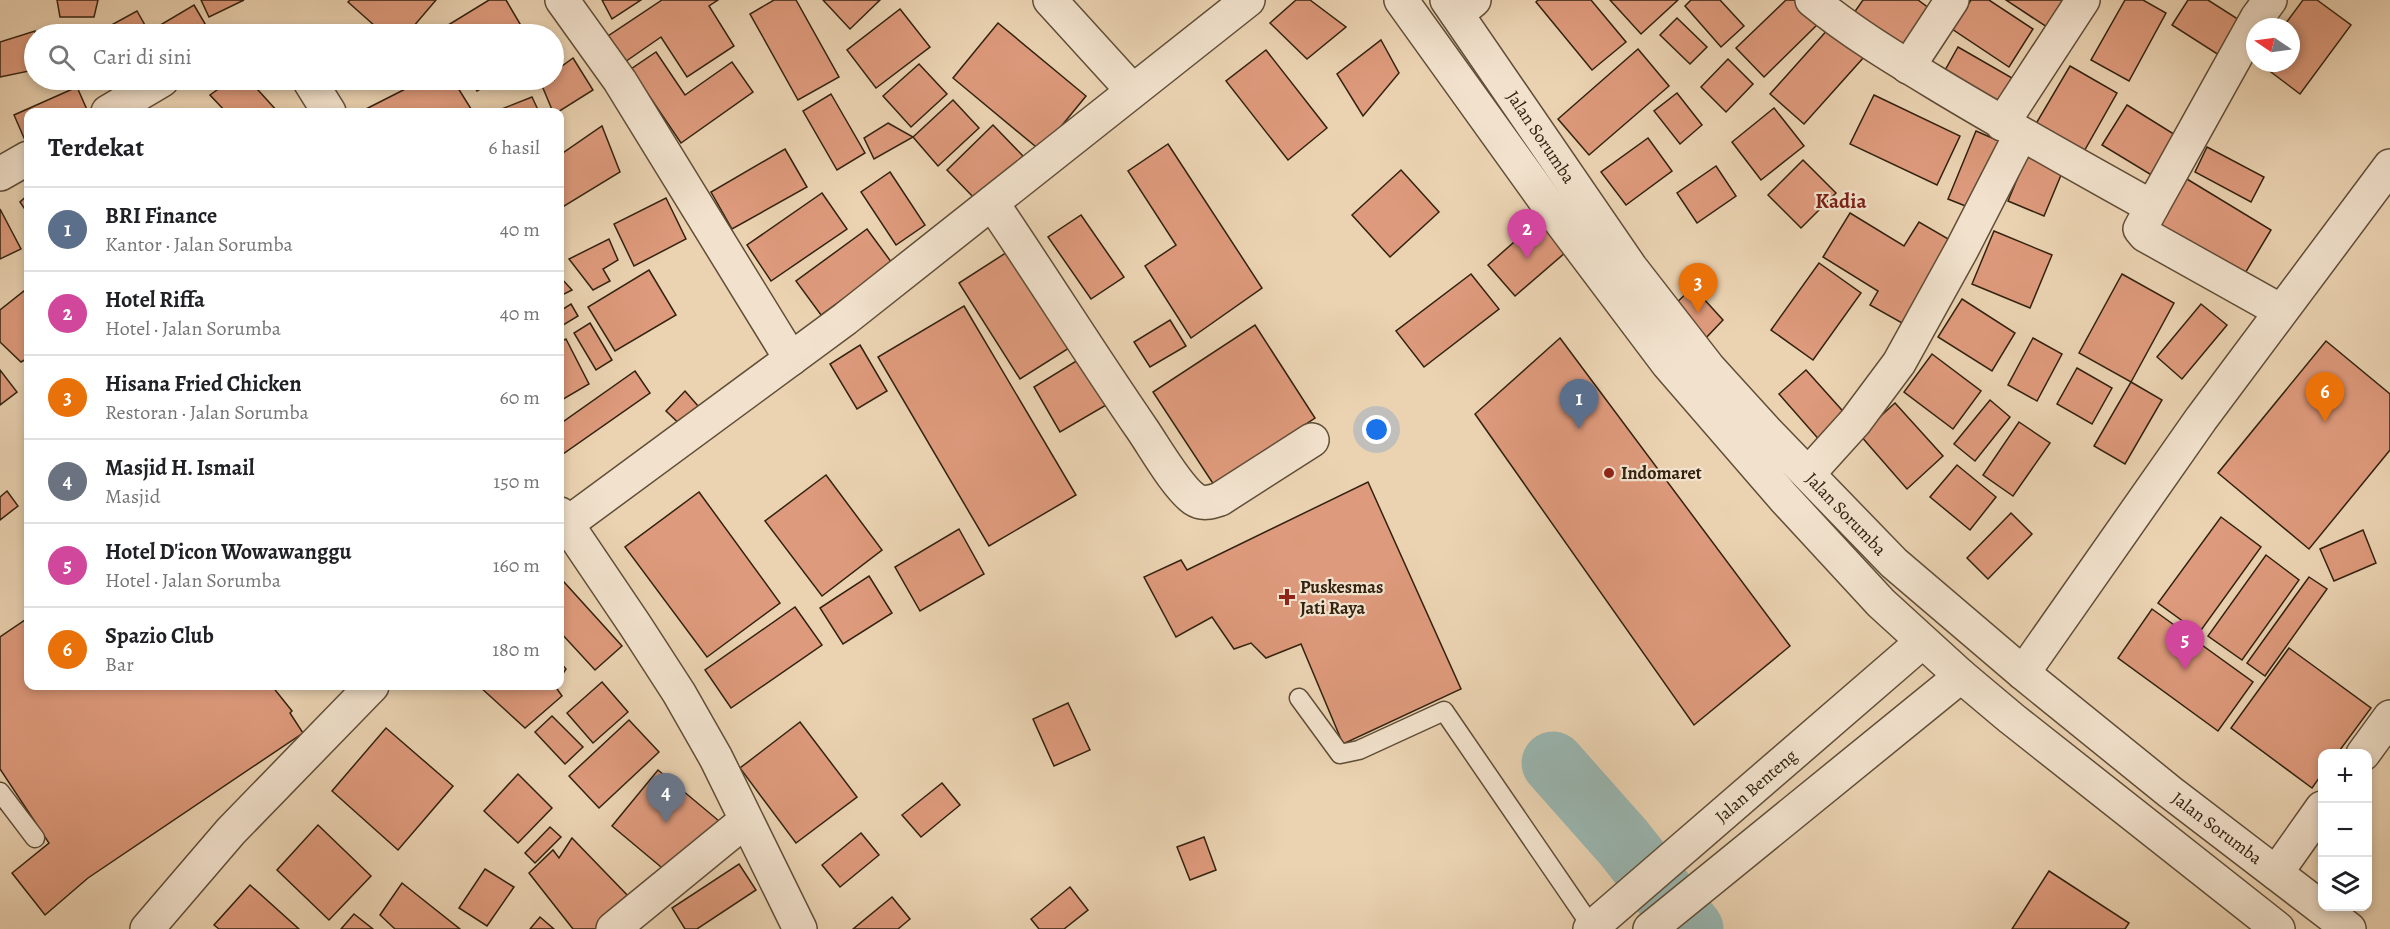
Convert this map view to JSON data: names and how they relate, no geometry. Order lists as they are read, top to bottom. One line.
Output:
{"streets":{"street":["Jalan Sorumba","Jalan Benteng"]},"crossings":[["Jalan Sorumba","Jalan Benteng"]],"districts":["Kadia"],"places":{"other":["Indomaret"],"health":["Puskesmas Jati Raya"]},"north":"left","page":{"search":"Cari di sini","heading":["Terdekat","6 hasil"],"list":[{"mark":"1","name":"BRI Finance","note":"Kantor · Jalan Sorumba","value":"40 m"},{"mark":"2","name":"Hotel Riffa","note":"Hotel · Jalan Sorumba","value":"40 m"},{"mark":"3","name":"Hisana Fried Chicken","note":"Restoran · Jalan Sorumba","value":"60 m"},{"mark":"4","name":"Masjid H. Ismail","note":"Masjid","value":"150 m"},{"mark":"5","name":"Hotel D'icon Wowawanggu","note":"Hotel · Jalan Sorumba","value":"160 m"},{"mark":"6","name":"Spazio Club","note":"Bar","value":"180 m"}],"pins":["2","3","6","1","5","4"],"map_buttons":["+","−"]}}
